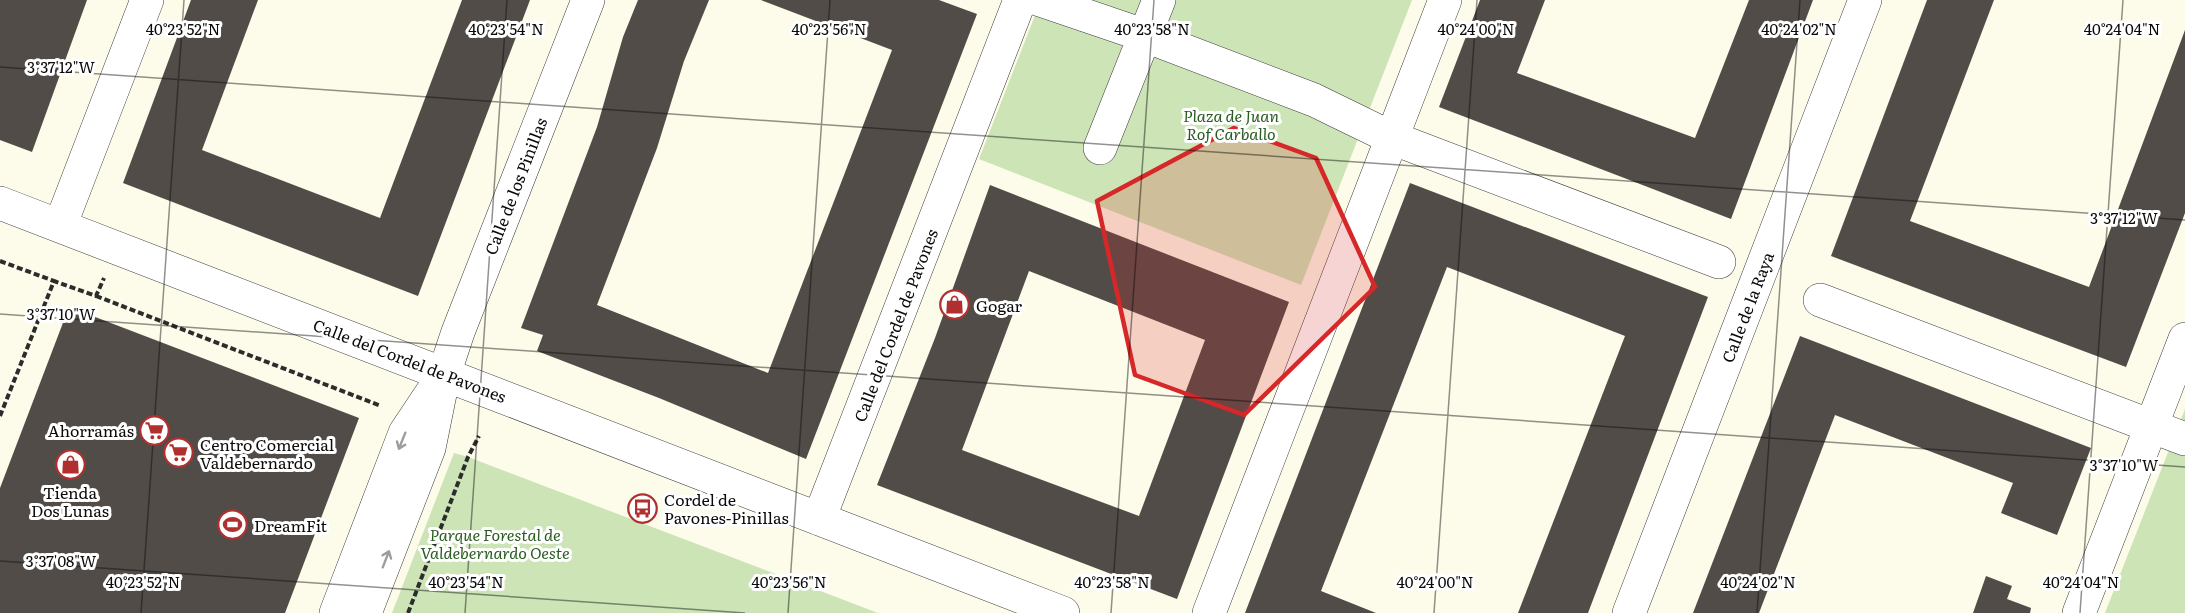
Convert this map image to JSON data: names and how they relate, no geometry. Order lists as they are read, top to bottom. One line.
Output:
{"streets":{"street":["Calle de los Pinillas","Calle de la Raya","Calle del Cordel de Pavones"]},"crossings":[["Calle de los Pinillas","Calle del Cordel de Pavones"]],"parks":["Plaza de Juan Rof Carballo","Parque Forestal de Valdebernardo Oeste"],"places":{"shop":["Gogar","Tienda Dos Lunas"],"supermarket":["Ahorramás","Centro Comercial Valdebernardo"],"bus stop":["Cordel de Pavones-Pinillas"],"sports":["DreamFit"]},"coordinates":["40°23'52\"N","40°23'54\"N","40°23'56\"N","40°23'58\"N","40°24'00\"N","40°24'02\"N","40°24'04\"N","3°37'12\"W","3°37'10\"W","3°37'08\"W"]}
